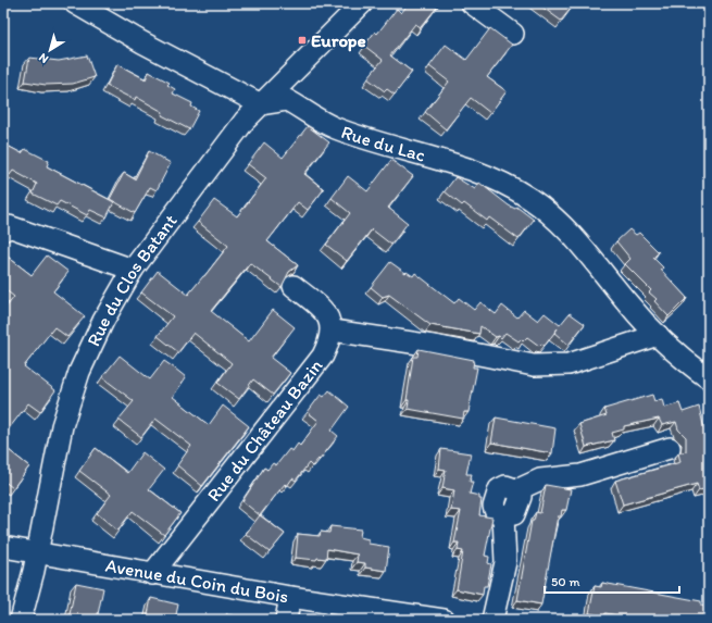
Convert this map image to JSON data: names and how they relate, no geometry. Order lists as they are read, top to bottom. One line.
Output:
{"streets":{"street":["Rue du Lac","Rue du Clos Batant","Rue du Château Bazin","Avenue du Coin du Bois"]},"crossings":[["Rue du Lac","Rue du Clos Batant"],["Rue du Clos Batant","Avenue du Coin du Bois"],["Rue du Château Bazin","Avenue du Coin du Bois"]],"places":{"transit":["Europe"]},"scale_bar":"50 m","north":"bottom left"}
